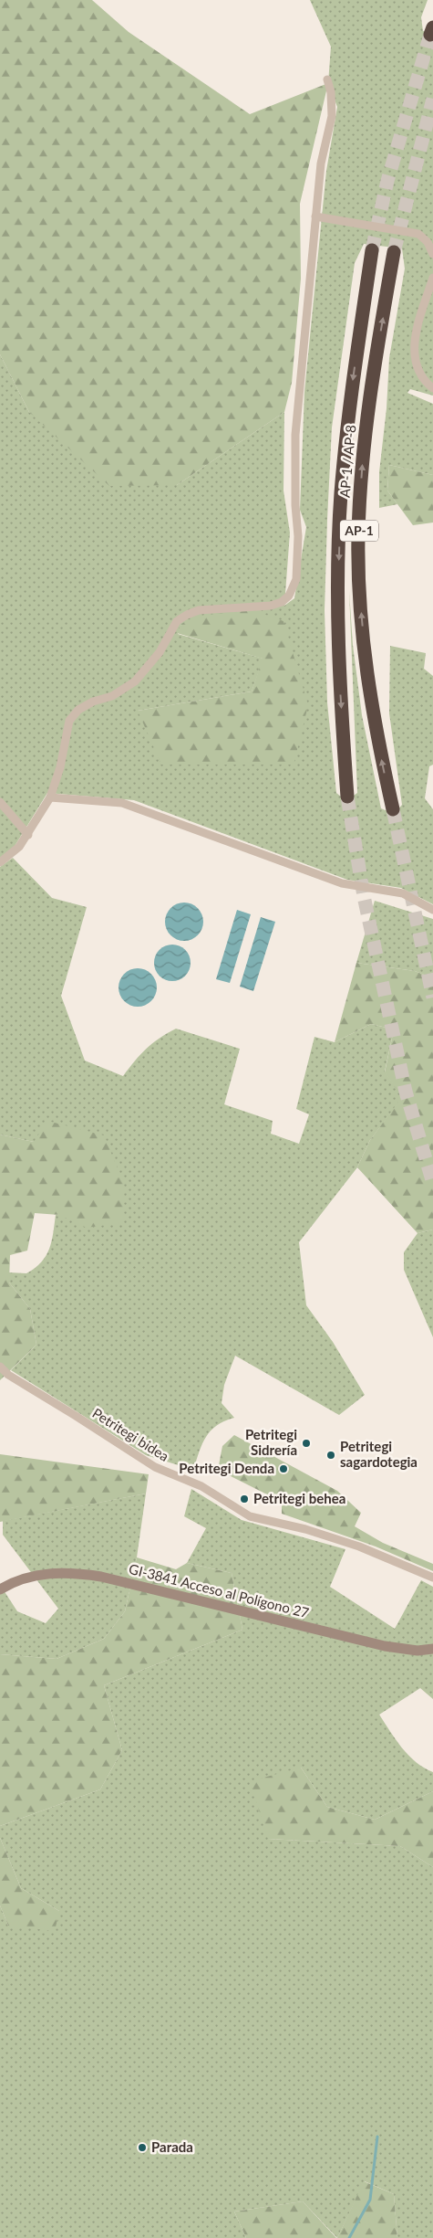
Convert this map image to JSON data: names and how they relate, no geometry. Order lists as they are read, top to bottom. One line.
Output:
{"streets":{"highway":["AP-1 / AP-8","AP-1"],"main road":["GI-3841 Acceso al Polígono 27"],"street":["Petritegi bidea"]},"places":["Petritegi Sidrería","Petritegi sagardotegia","Petritegi Denda","Petritegi behea","Parada"]}
